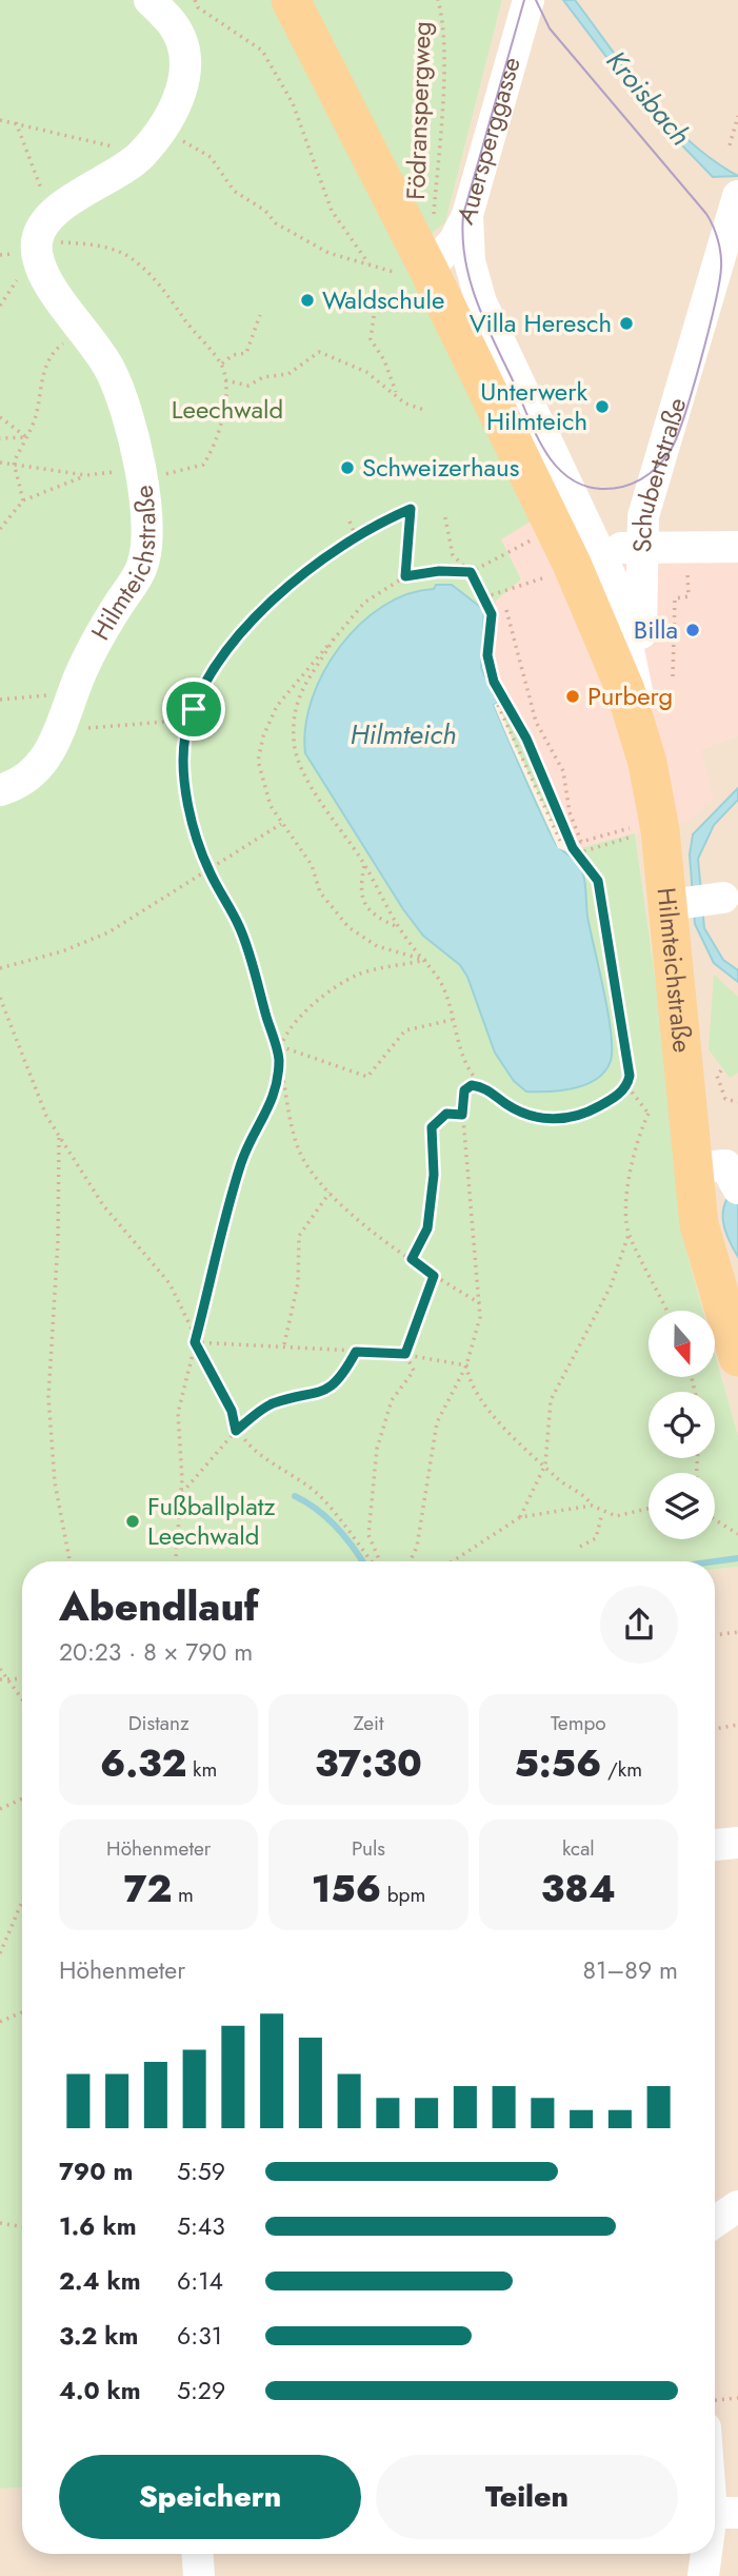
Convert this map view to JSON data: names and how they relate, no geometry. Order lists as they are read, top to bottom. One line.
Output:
{"streets":{"main road":["Hilmteichstraße"],"street":["Auersperggasse","Schubertstraße"],"path":["Födranspergweg"]},"crossings":[["Auersperggasse","Hilmteichstraße"],["Schubertstraße","Hilmteichstraße"]],"water":["Kroisbach","Hilmteich"],"parks":["Leechwald"],"places":["Waldschule","Villa Heresch","Unterwerk Hilmteich","Schweizerhaus","Billa","Purberg","Fußballplatz Leechwald"],"north":"bottom","page":{"heading":["Abendlauf","20:23 · 8 × 790 m"],"stats":[["Distanz","6.32 km"],["Zeit","37:30"],["Tempo","5:56 /km"],["Höhenmeter","72 m"],["Puls","156 bpm"],["kcal","384"]],"chart":["Höhenmeter","81–89 m"],"list":[{"name":"790 m","note":"5:59"},{"name":"1.6 km","note":"5:43"},{"name":"2.4 km","note":"6:14"},{"name":"3.2 km","note":"6:31"},{"name":"4.0 km","note":"5:29"}],"buttons":["Speichern","Teilen"]}}
